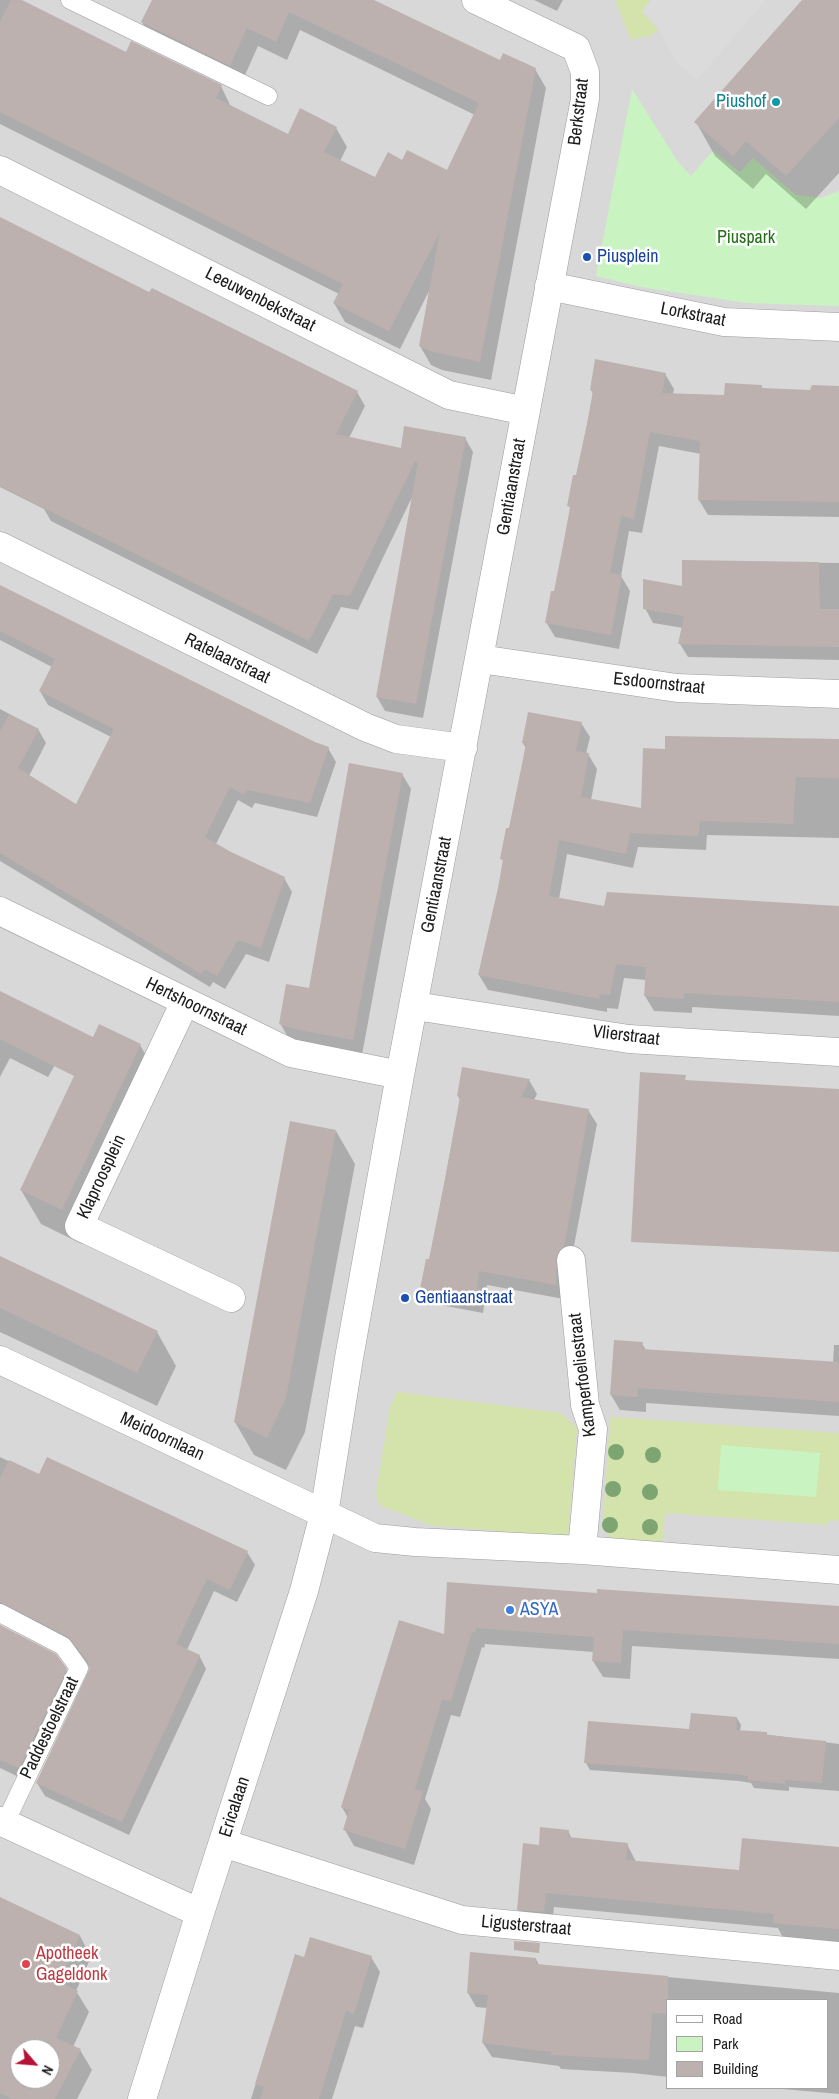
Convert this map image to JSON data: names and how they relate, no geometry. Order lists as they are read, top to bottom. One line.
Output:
{"streets":{"street":["Berkstraat","Leeuwenbekstraat","Lorkstraat","Gentiaanstraat","Ratelaarstraat","Esdoornstraat","Hertshoornstraat","Vlierstraat","Klaproosplein","Kamperfoeliestraat","Meidoornlaan","Paddestoelstraat","Ericalaan","Ligusterstraat"]},"crossings":[["Berkstraat","Lorkstraat"],["Berkstraat","Gentiaanstraat"],["Leeuwenbekstraat","Gentiaanstraat"],["Lorkstraat","Gentiaanstraat"],["Gentiaanstraat","Ratelaarstraat"],["Gentiaanstraat","Esdoornstraat"],["Gentiaanstraat","Hertshoornstraat"],["Gentiaanstraat","Vlierstraat"],["Gentiaanstraat","Meidoornlaan"],["Gentiaanstraat","Ericalaan"],["Hertshoornstraat","Klaproosplein"],["Meidoornlaan","Ericalaan"],["Paddestoelstraat","Ericalaan"],["Ericalaan","Ligusterstraat"]],"parks":["Piuspark"],"places":["Piushof","Piusplein","Gentiaanstraat","ASYA","Apotheek Gageldonk"],"legend":["Road","Park","Building"],"north":"bottom right"}
